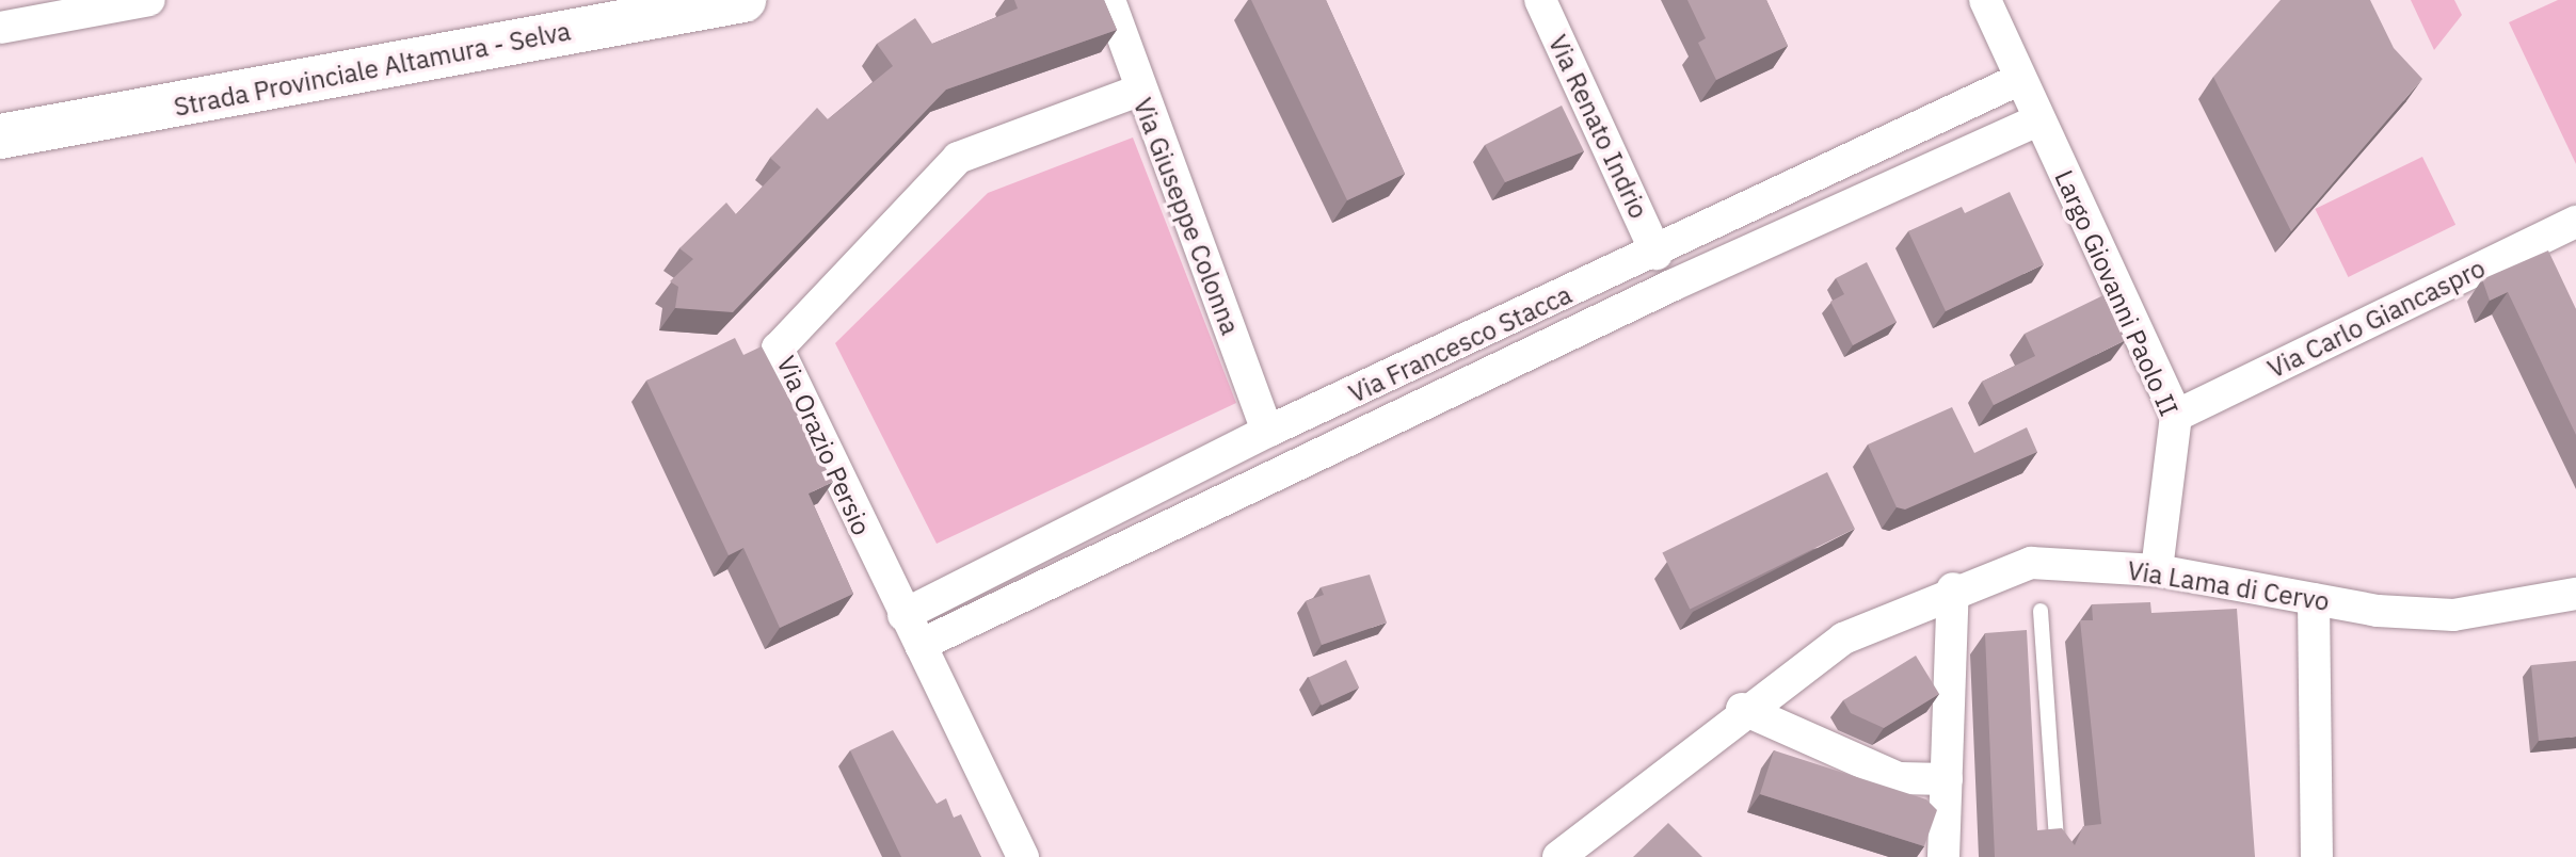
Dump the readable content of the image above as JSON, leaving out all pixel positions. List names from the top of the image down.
{
  "streets": {
    "street": [
      "Strada Provinciale Altamura - Selva",
      "Via Renato Indrio",
      "Via Giuseppe Colonna",
      "Largo Giovanni Paolo II",
      "Via Carlo Giancaspro",
      "Via Francesco Stacca",
      "Via Orazio Persio",
      "Via Lama di Cervo"
    ]
  },
  "crossings": [
    ["Via Renato Indrio", "Via Francesco Stacca"],
    ["Via Giuseppe Colonna", "Via Francesco Stacca"],
    ["Via Giuseppe Colonna", "Via Orazio Persio"],
    ["Largo Giovanni Paolo II", "Via Carlo Giancaspro"],
    ["Largo Giovanni Paolo II", "Via Francesco Stacca"],
    ["Largo Giovanni Paolo II", "Via Lama di Cervo"],
    ["Via Francesco Stacca", "Via Orazio Persio"]
  ]
}
